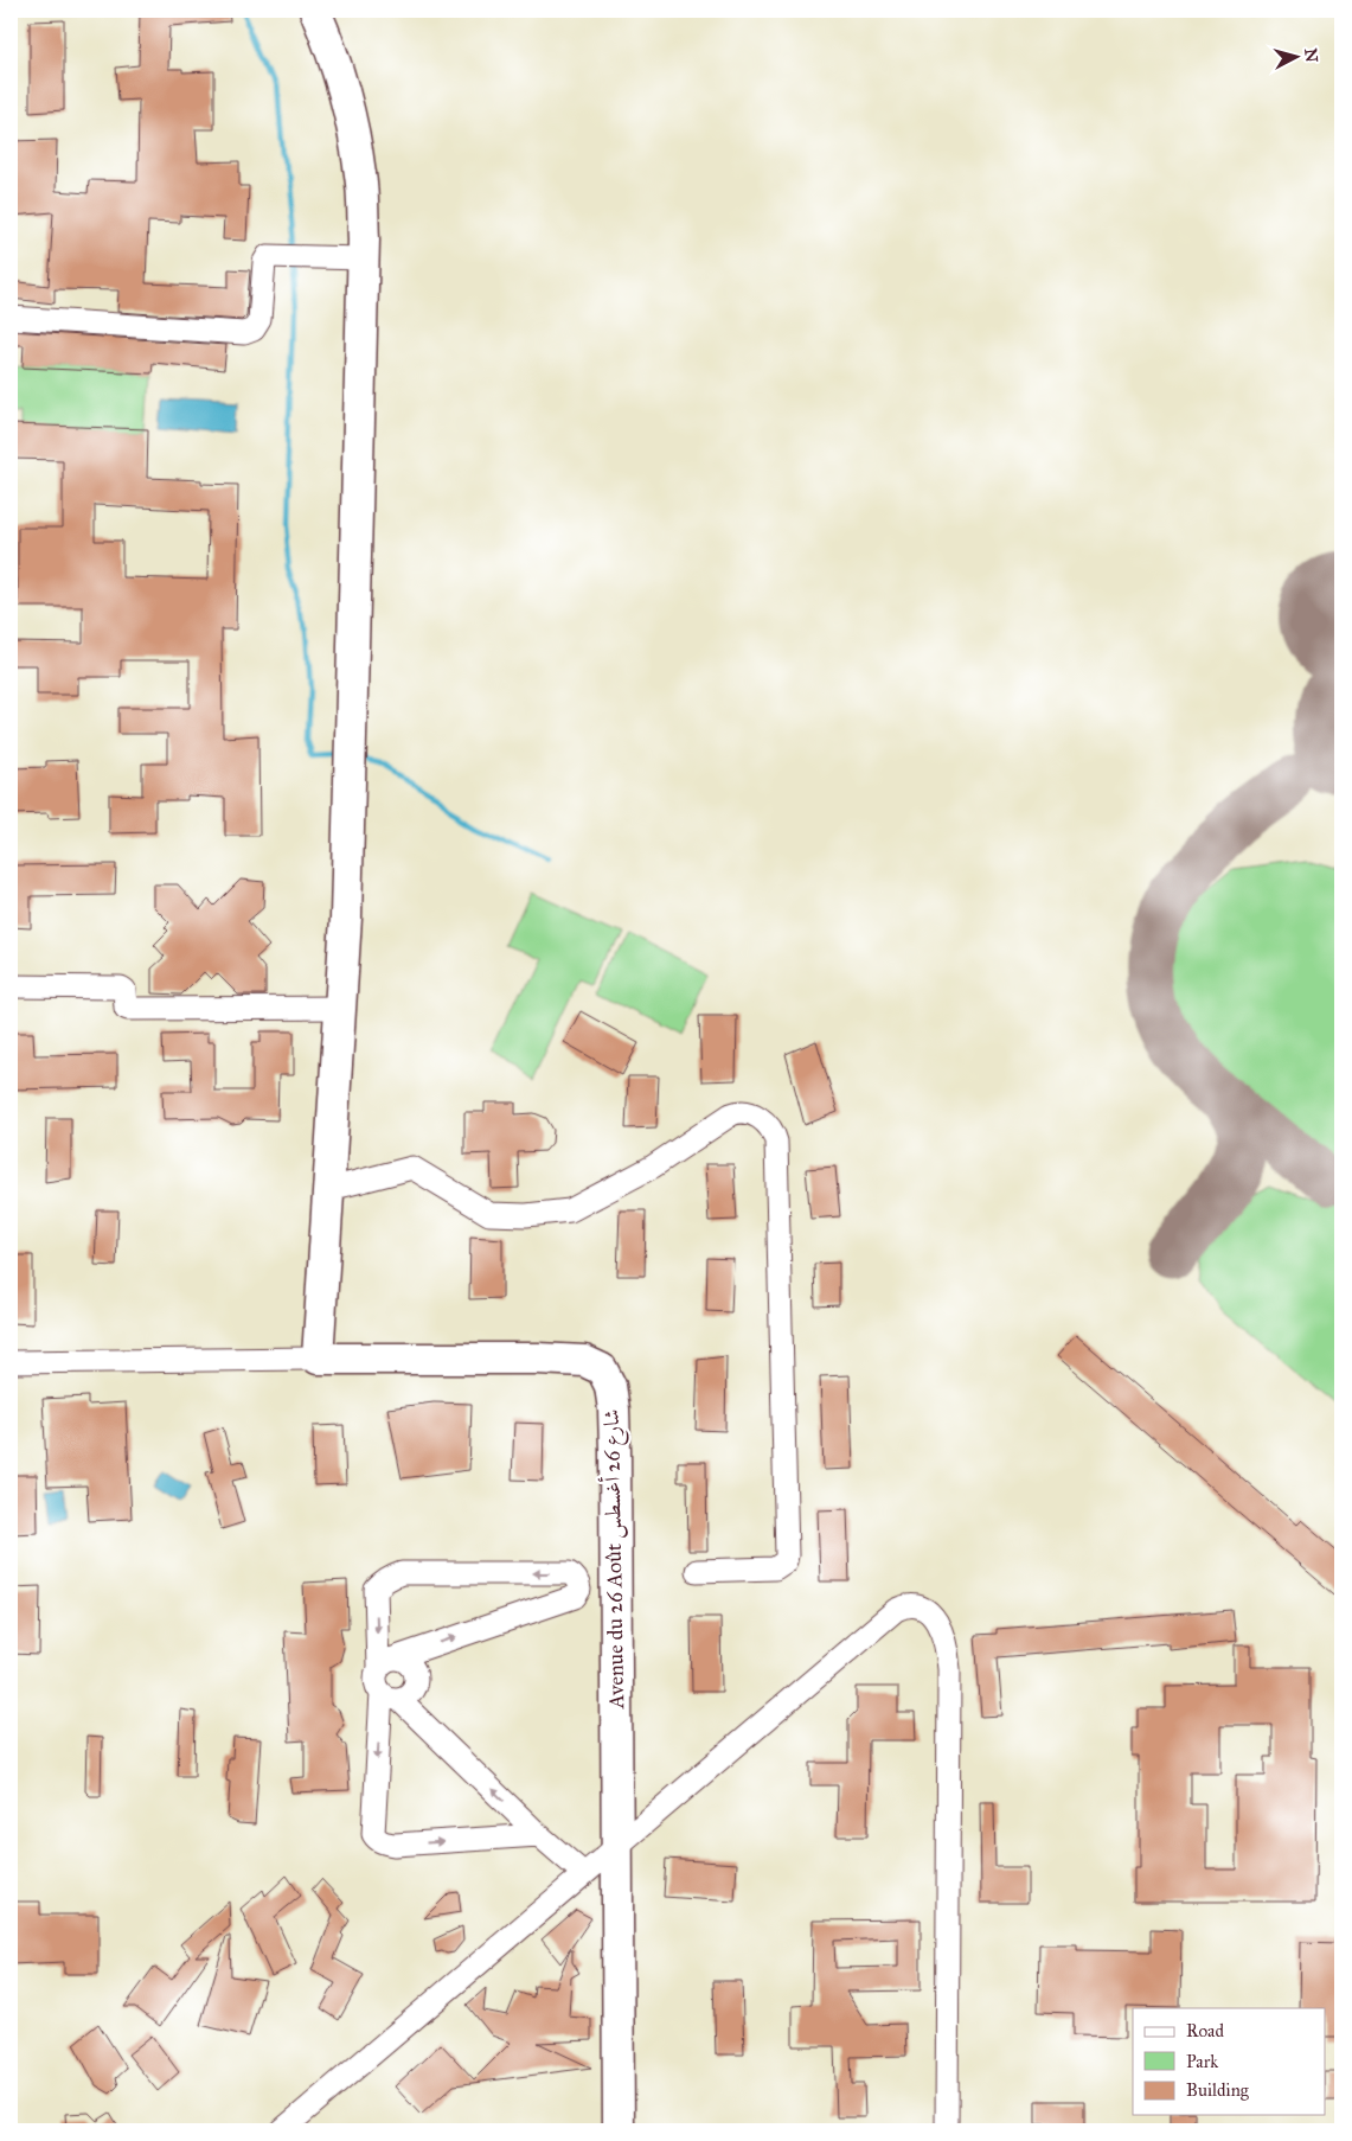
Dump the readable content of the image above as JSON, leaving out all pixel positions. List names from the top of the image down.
{
  "streets": {
    "street": ["Avenue du 26 Août شارع 26 أغسطس"]
  },
  "legend": ["Road", "Park", "Building"],
  "north": "right"
}
